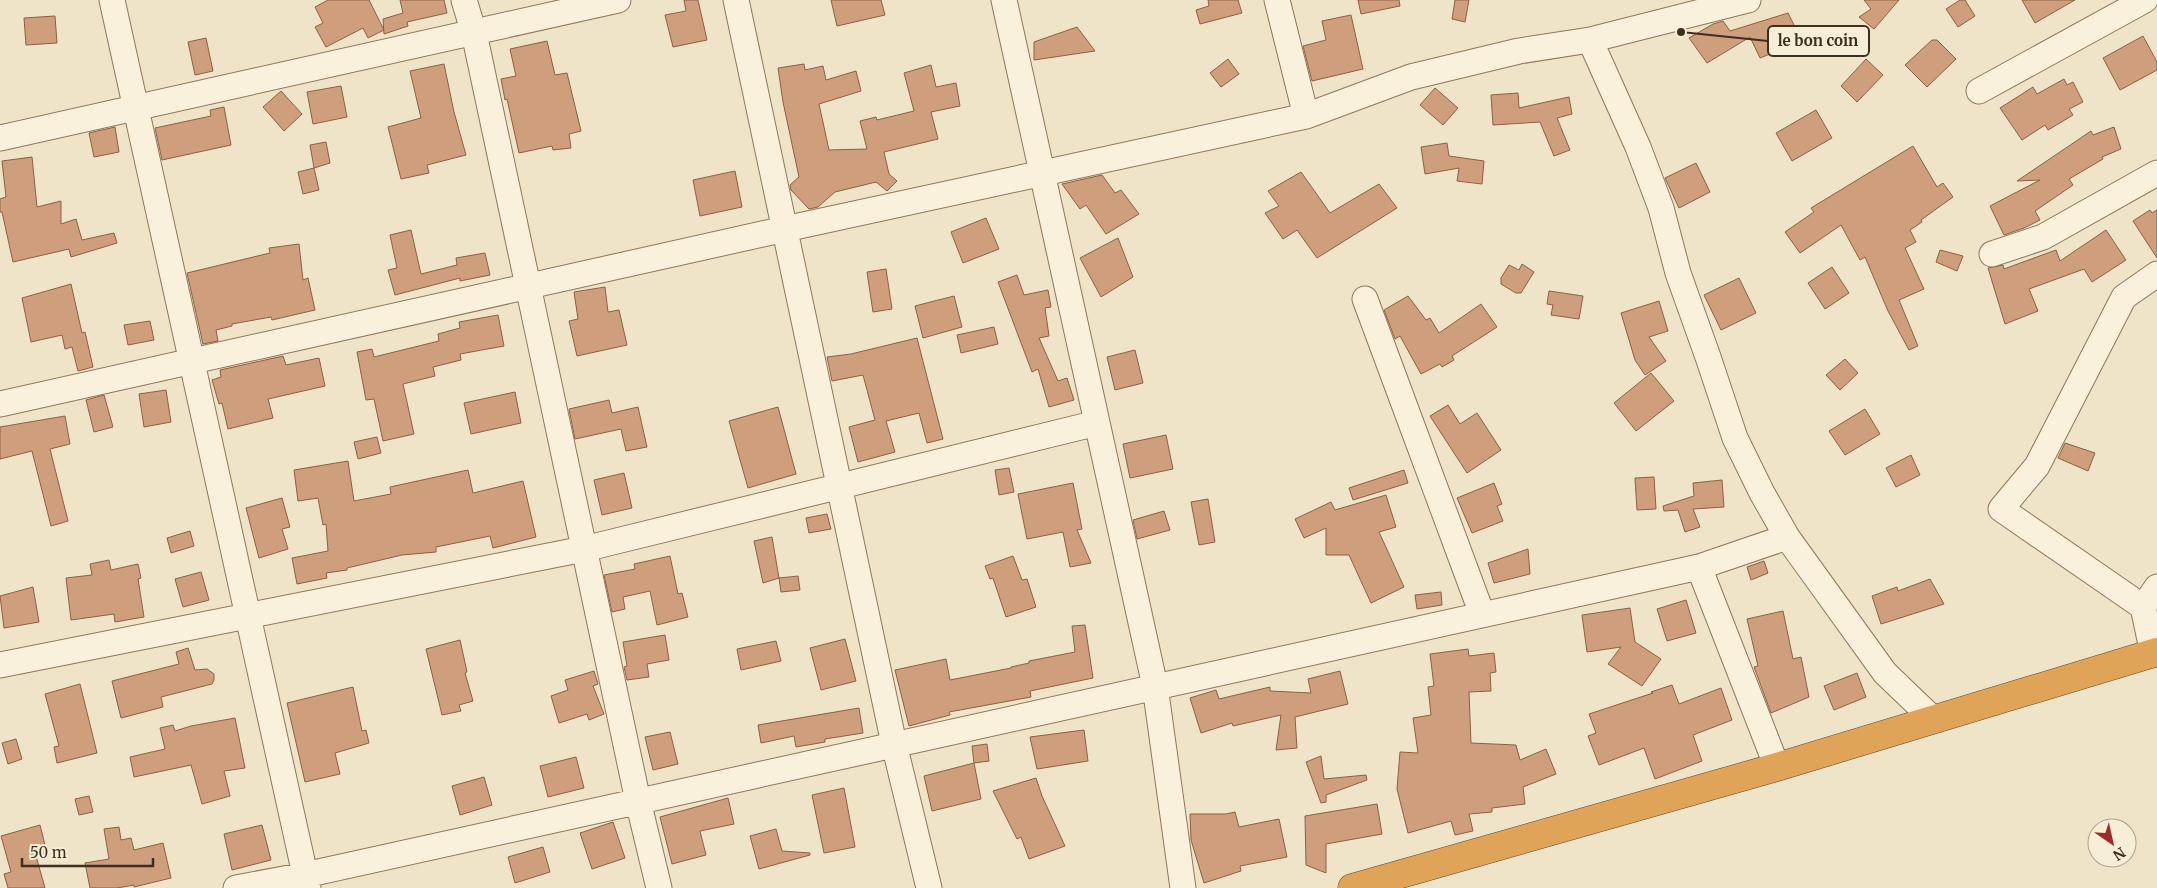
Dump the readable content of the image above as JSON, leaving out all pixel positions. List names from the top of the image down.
{
  "places": ["le bon coin"],
  "scale_bar": "50 m",
  "north": "bottom right"
}
